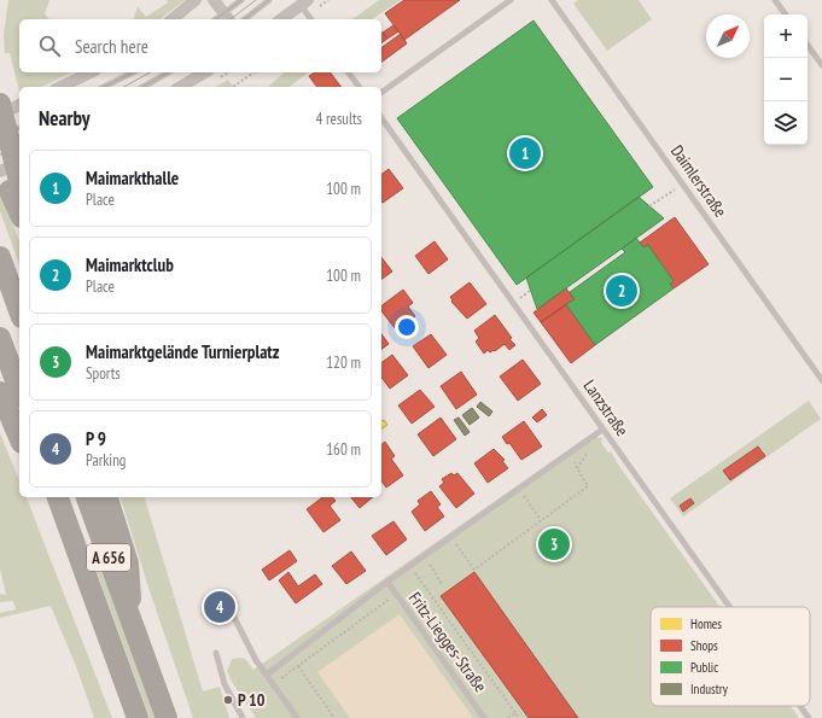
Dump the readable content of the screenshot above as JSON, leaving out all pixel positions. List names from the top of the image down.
{
  "streets": {
    "highway": ["A 656"],
    "lane": ["Daimlerstraße", "Lanzstraße", "Fritz-Liegges-Straße"]
  },
  "places": ["P 10"],
  "legend": [
    "Homes",
    "Shops",
    "Public",
    "Industry"
  ],
  "north": "top right",
  "page": {
    "map_buttons": ["+", "−"],
    "search": "Search here",
    "heading": ["Nearby", "4 results"],
    "pins": [
      "1",
      "2",
      "3",
      "4"
    ],
    "list": [
      {
        "mark": "1",
        "name": "Maimarkthalle",
        "note": "Place",
        "value": "100 m"
      },
      {
        "mark": "2",
        "name": "Maimarktclub",
        "note": "Place",
        "value": "100 m"
      },
      {
        "mark": "3",
        "name": "Maimarktgelände Turnierplatz",
        "note": "Sports",
        "value": "120 m"
      },
      {
        "mark": "4",
        "name": "P 9",
        "note": "Parking",
        "value": "160 m"
      }
    ]
  }
}
